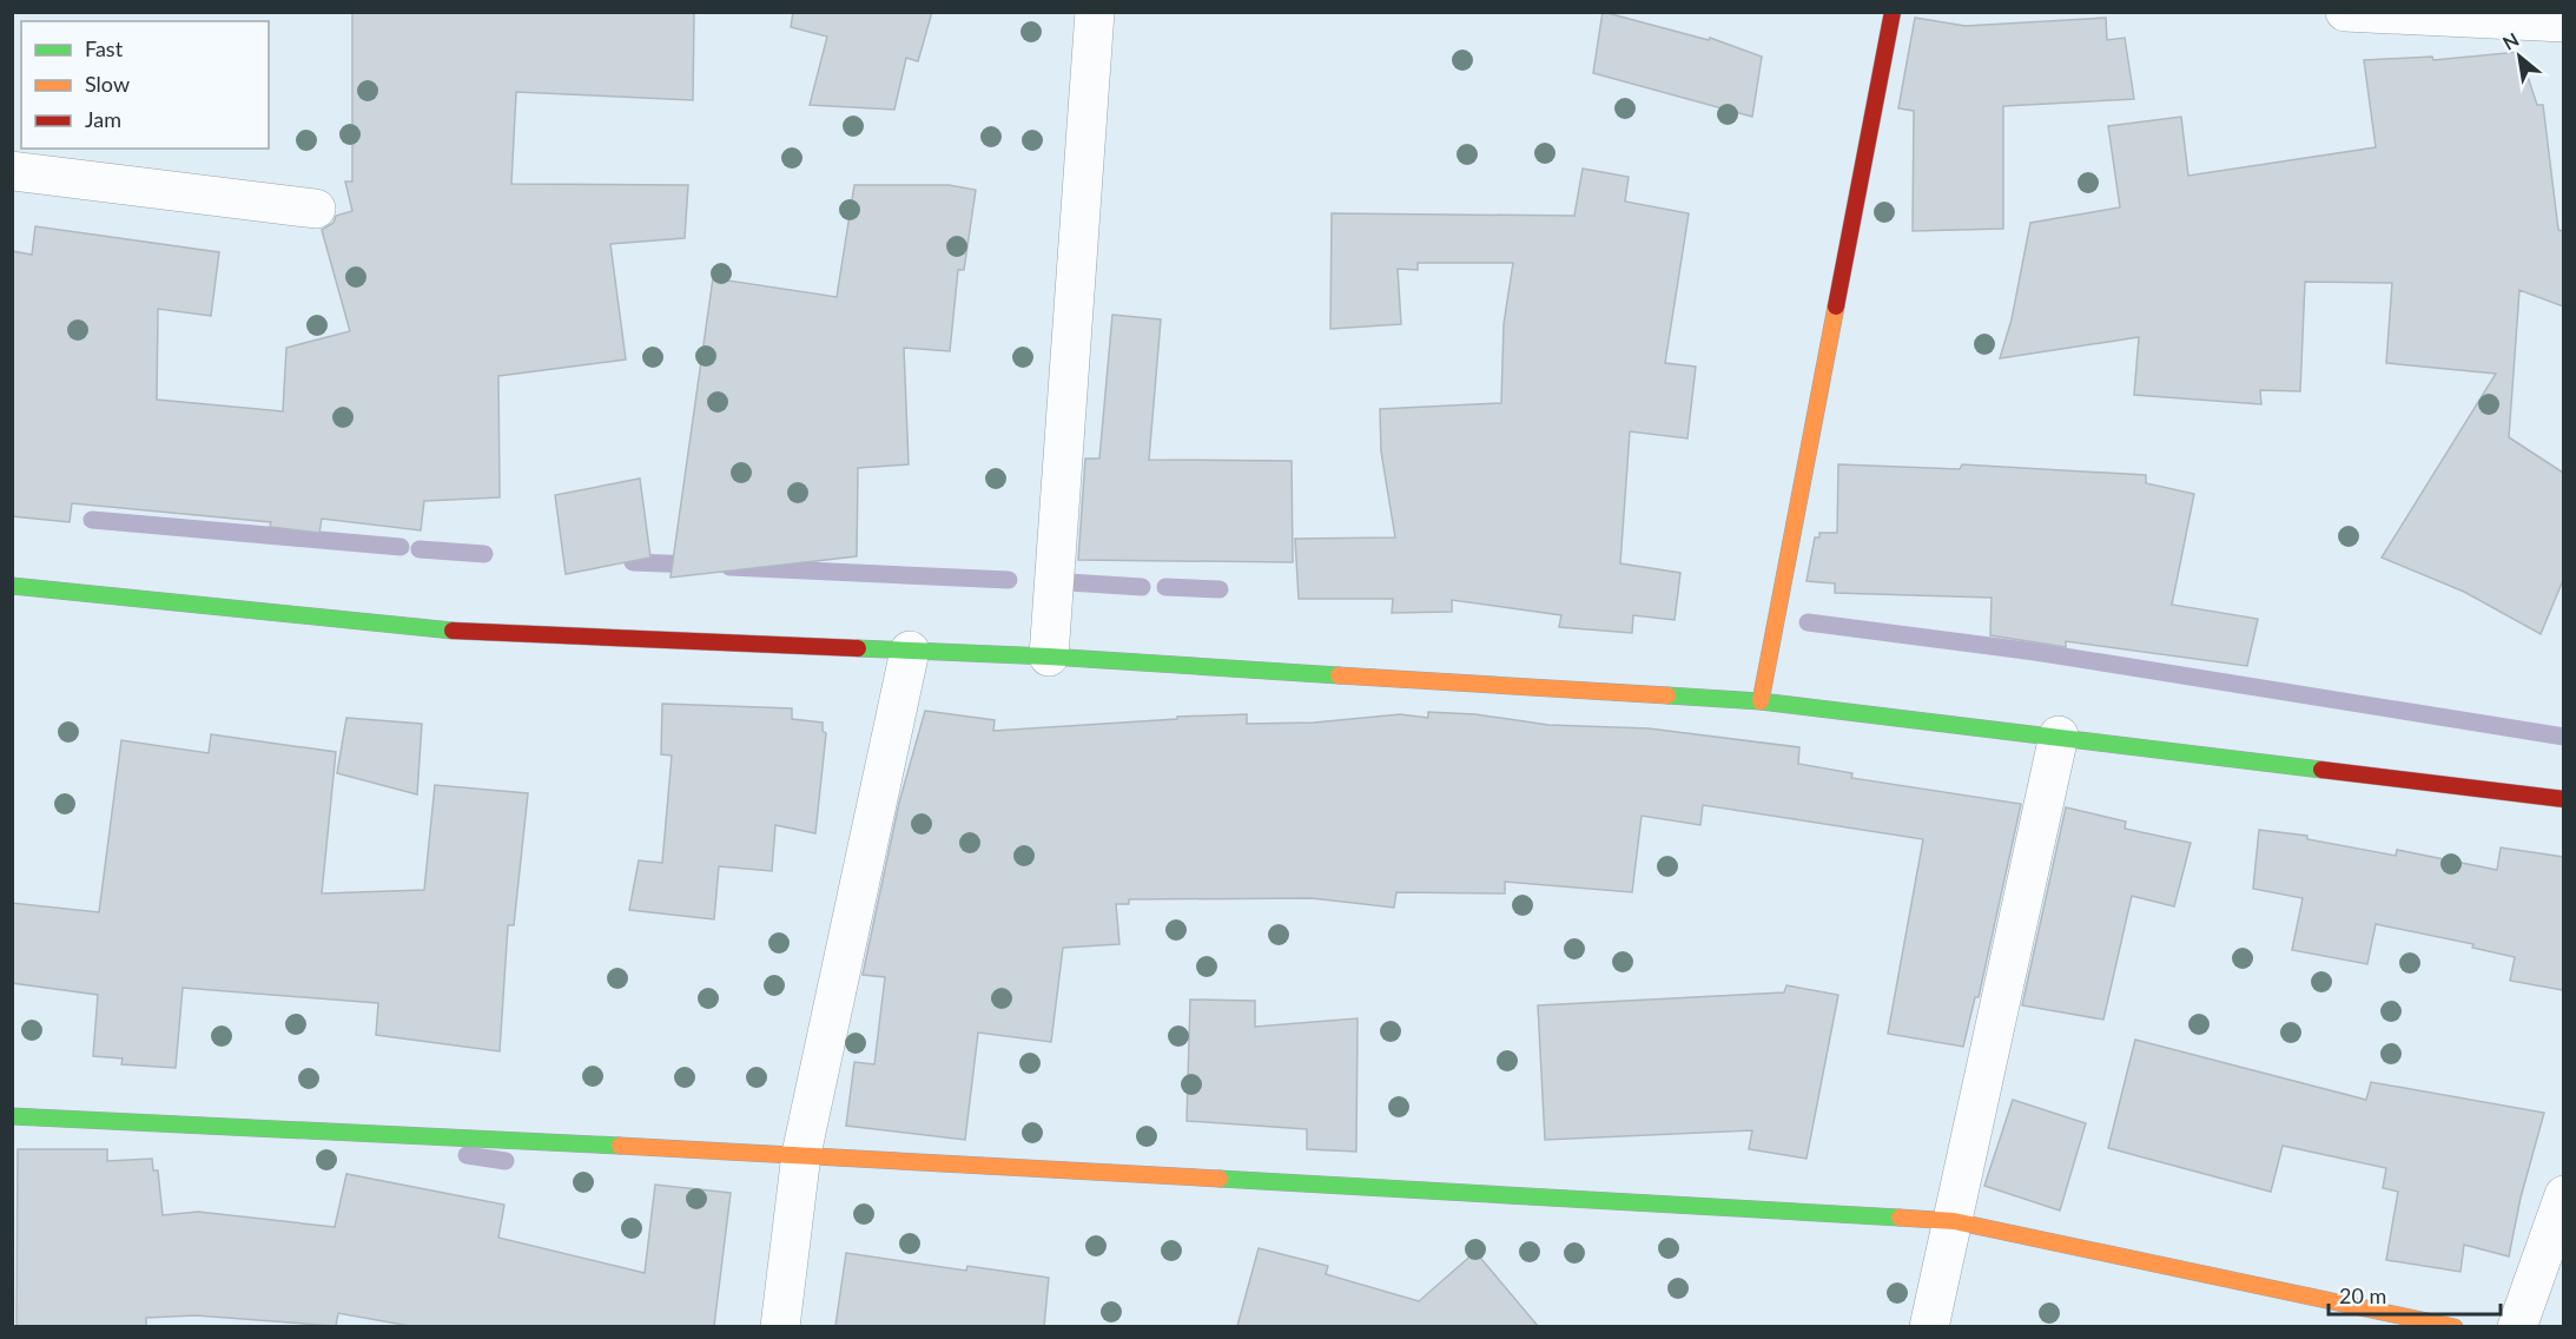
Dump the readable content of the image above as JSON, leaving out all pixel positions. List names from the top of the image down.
{
  "legend": ["Fast", "Slow", "Jam"],
  "scale_bar": "20 m",
  "north": "top left"
}
